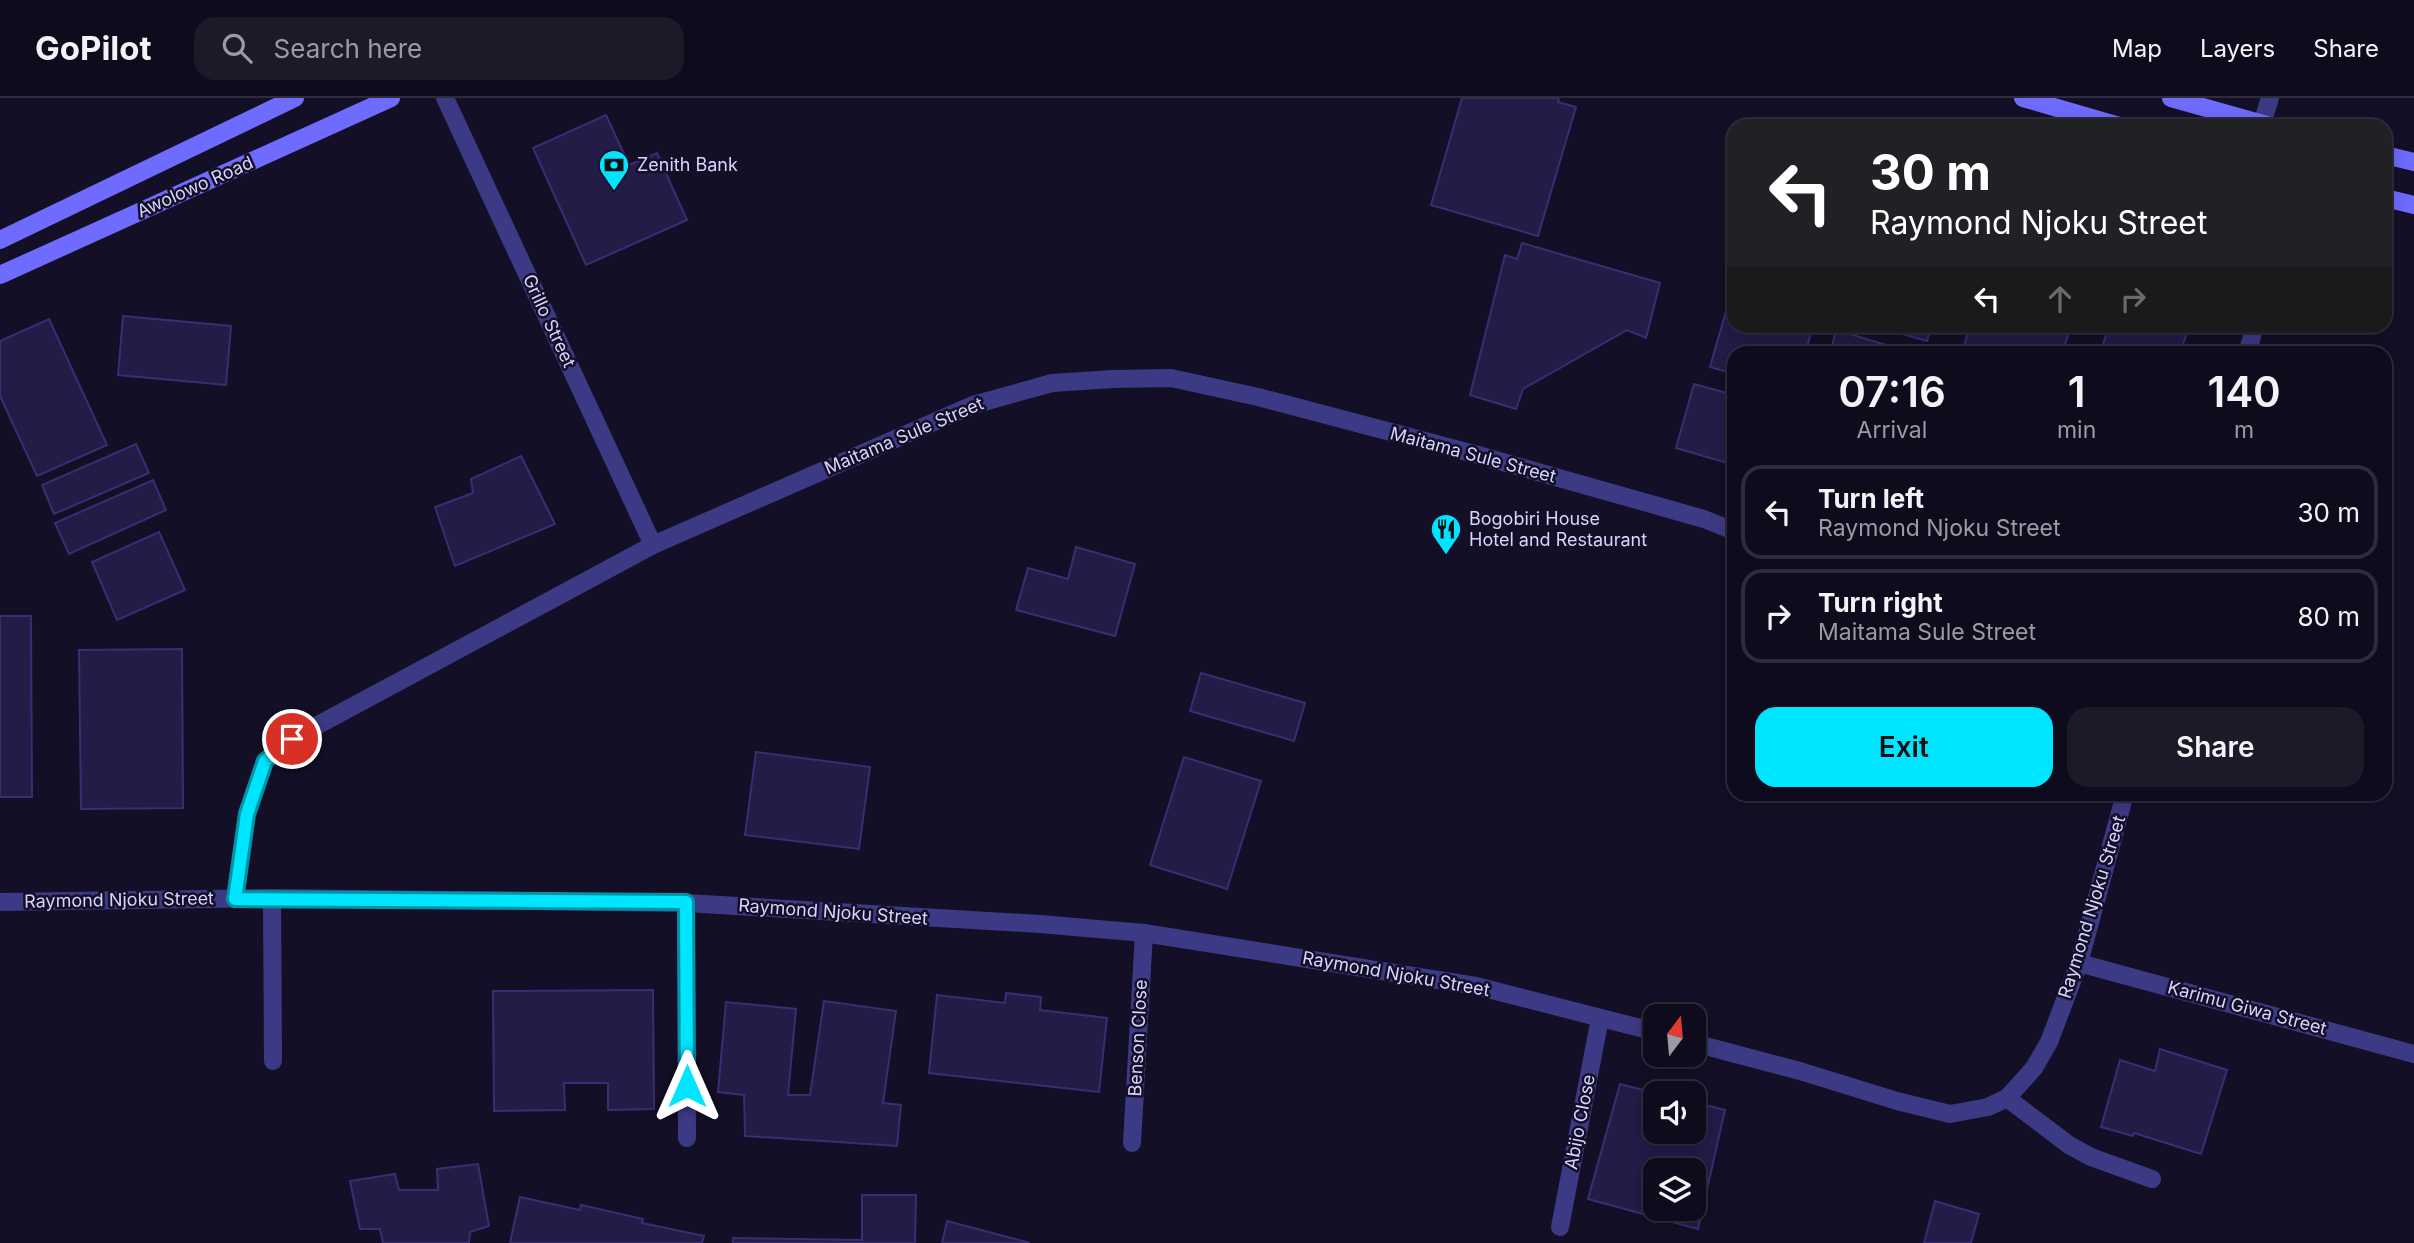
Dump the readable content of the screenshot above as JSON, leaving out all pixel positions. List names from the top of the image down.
{
  "streets": {
    "main road": ["Awolowo Road"],
    "street": [
      "Grillo Street",
      "Maitama Sule Street",
      "Raymond Njoku Street",
      "Karimu Giwa Street",
      "Benson Close",
      "Abijo Close"
    ]
  },
  "crossings": [
    ["Grillo Street", "Maitama Sule Street"],
    ["Maitama Sule Street", "Raymond Njoku Street"],
    ["Raymond Njoku Street", "Karimu Giwa Street"],
    ["Raymond Njoku Street", "Benson Close"],
    ["Raymond Njoku Street", "Abijo Close"]
  ],
  "places": {
    "bank": ["Zenith Bank"],
    "restaurant": ["Bogobiri House Hotel and Restaurant"]
  },
  "north": "top",
  "page": {
    "header": "GoPilot",
    "search": "Search here",
    "nav": ["Map", "Layers", "Share"],
    "turn": ["30 m", "Raymond Njoku Street"],
    "eta": [
      "07:16",
      "Arrival",
      "1",
      "min",
      "140",
      "m"
    ],
    "list": [
      {
        "name": "Turn left",
        "note": "Raymond Njoku Street",
        "value": "30 m"
      },
      {
        "name": "Turn right",
        "note": "Maitama Sule Street",
        "value": "80 m"
      }
    ],
    "buttons": ["Exit", "Share"]
  }
}
